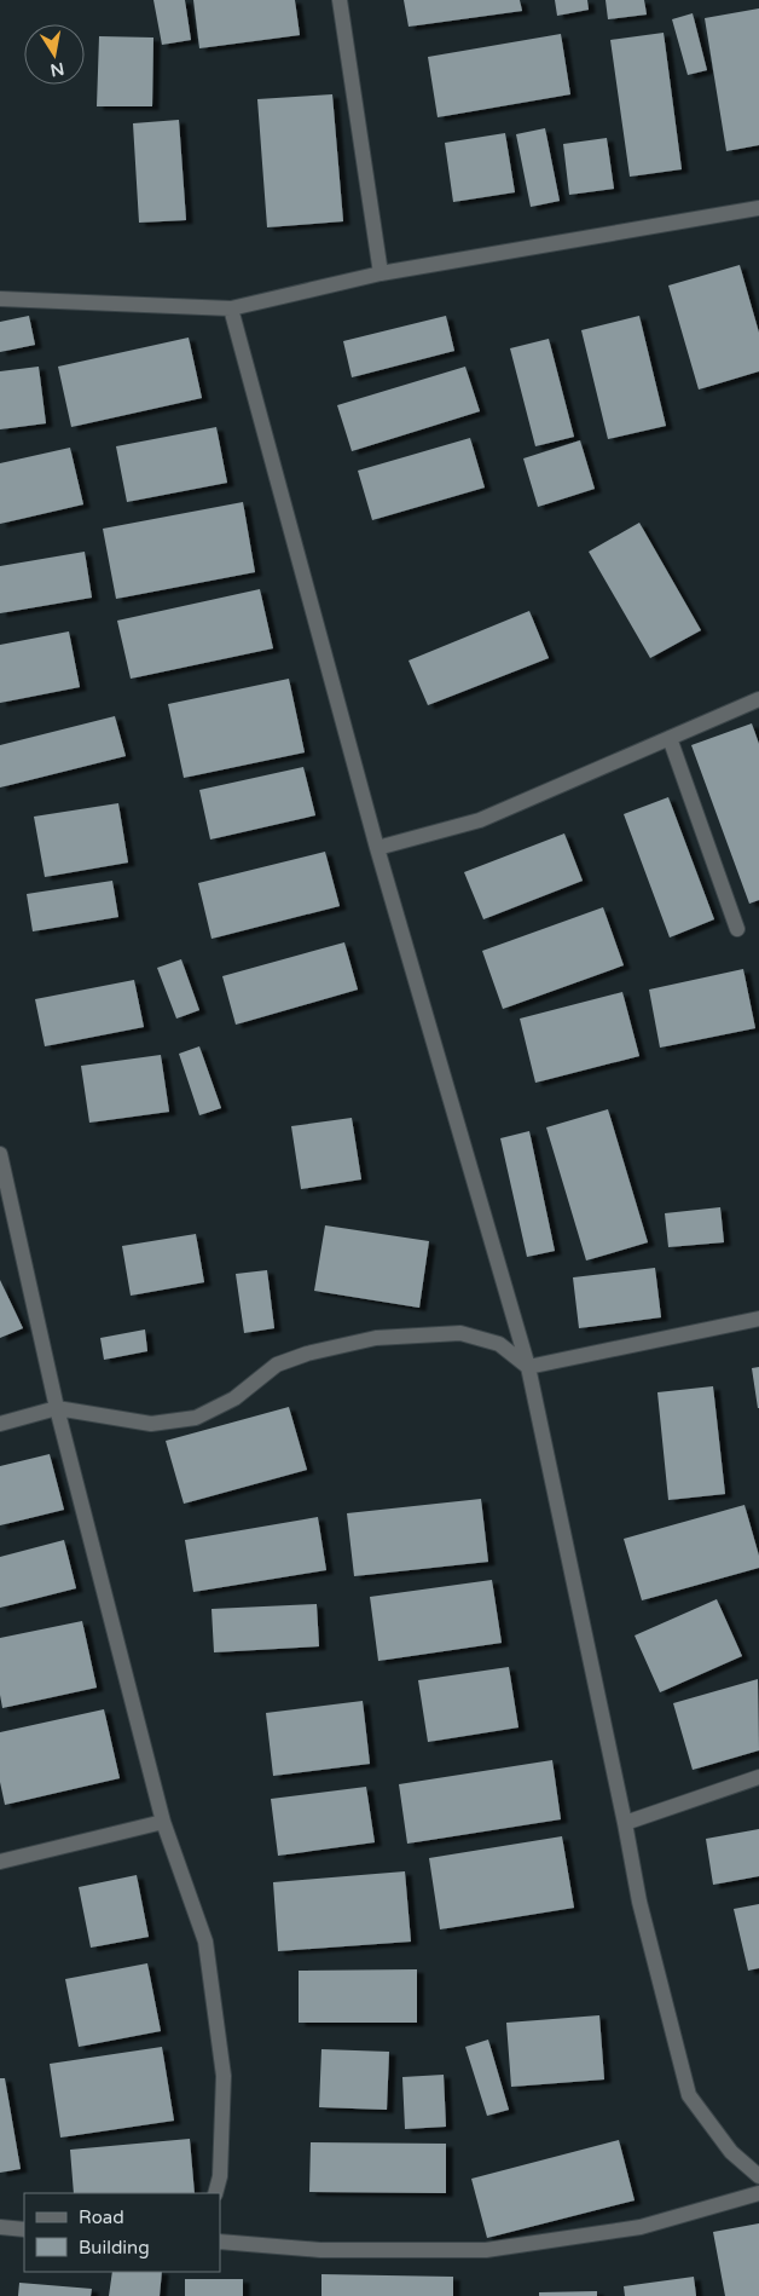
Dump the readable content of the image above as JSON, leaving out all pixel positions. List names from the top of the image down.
{
  "legend": ["Road", "Building"],
  "north": "bottom"
}
